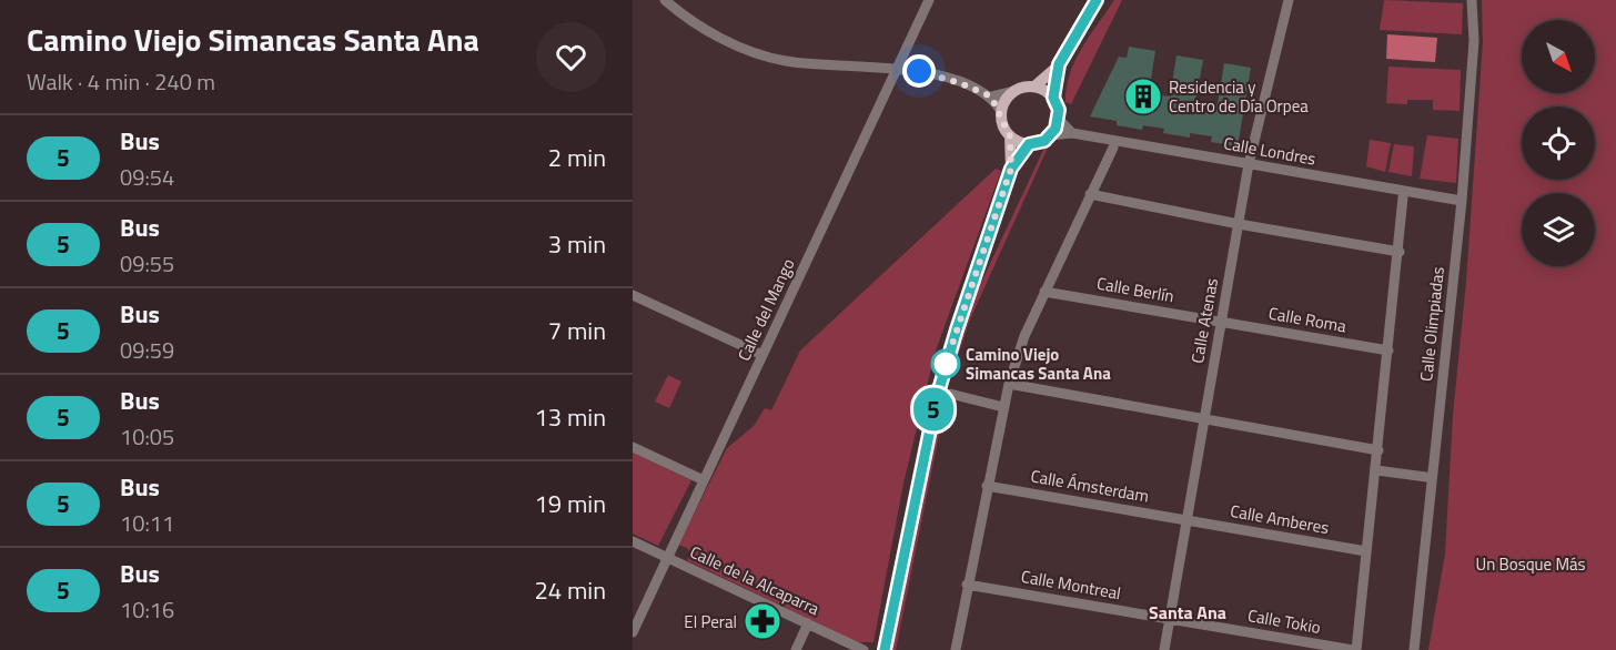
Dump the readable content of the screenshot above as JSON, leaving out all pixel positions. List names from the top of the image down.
{
  "streets": {
    "street": [
      "Calle Londres",
      "Calle Berlín",
      "Calle del Mango",
      "Calle Roma",
      "Calle Atenas",
      "Calle Olimpiadas",
      "Calle Ámsterdam",
      "Calle Amberes",
      "Calle de la Alcaparra",
      "Calle Montreal",
      "Calle Tokio"
    ]
  },
  "crossings": [
    ["Calle Londres", "Calle Atenas"],
    ["Calle Londres", "Calle Olimpiadas"],
    ["Calle Berlín", "Calle Roma"],
    ["Calle Berlín", "Calle Atenas"],
    ["Calle del Mango", "Calle de la Alcaparra"],
    ["Calle Roma", "Calle Atenas"],
    ["Calle Atenas", "Calle Ámsterdam"],
    ["Calle Atenas", "Calle Amberes"],
    ["Calle Atenas", "Calle Montreal"],
    ["Calle Atenas", "Calle Tokio"],
    ["Calle Ámsterdam", "Calle Amberes"],
    ["Calle Amberes", "Calle Tokio"],
    ["Calle Montreal", "Calle Tokio"]
  ],
  "districts": ["Santa Ana"],
  "parks": ["Un Bosque Más"],
  "places": {
    "building": ["Residencia y Centro de Día Orpea"],
    "other": ["Camino Viejo Simancas Santa Ana"],
    "pharmacy": ["El Peral"]
  },
  "lines": ["bus line 5"],
  "north": "bottom right",
  "page": {
    "heading": ["Camino Viejo Simancas Santa Ana", "Walk · 4 min · 240 m"],
    "on_map": "5",
    "list": [
      {
        "mark": "5",
        "name": "Bus",
        "note": "09:54",
        "value": "2 min"
      },
      {
        "mark": "5",
        "name": "Bus",
        "note": "09:55",
        "value": "3 min"
      },
      {
        "mark": "5",
        "name": "Bus",
        "note": "09:59",
        "value": "7 min"
      },
      {
        "mark": "5",
        "name": "Bus",
        "note": "10:05",
        "value": "13 min"
      },
      {
        "mark": "5",
        "name": "Bus",
        "note": "10:11",
        "value": "19 min"
      },
      {
        "mark": "5",
        "name": "Bus",
        "note": "10:16",
        "value": "24 min"
      }
    ]
  }
}
